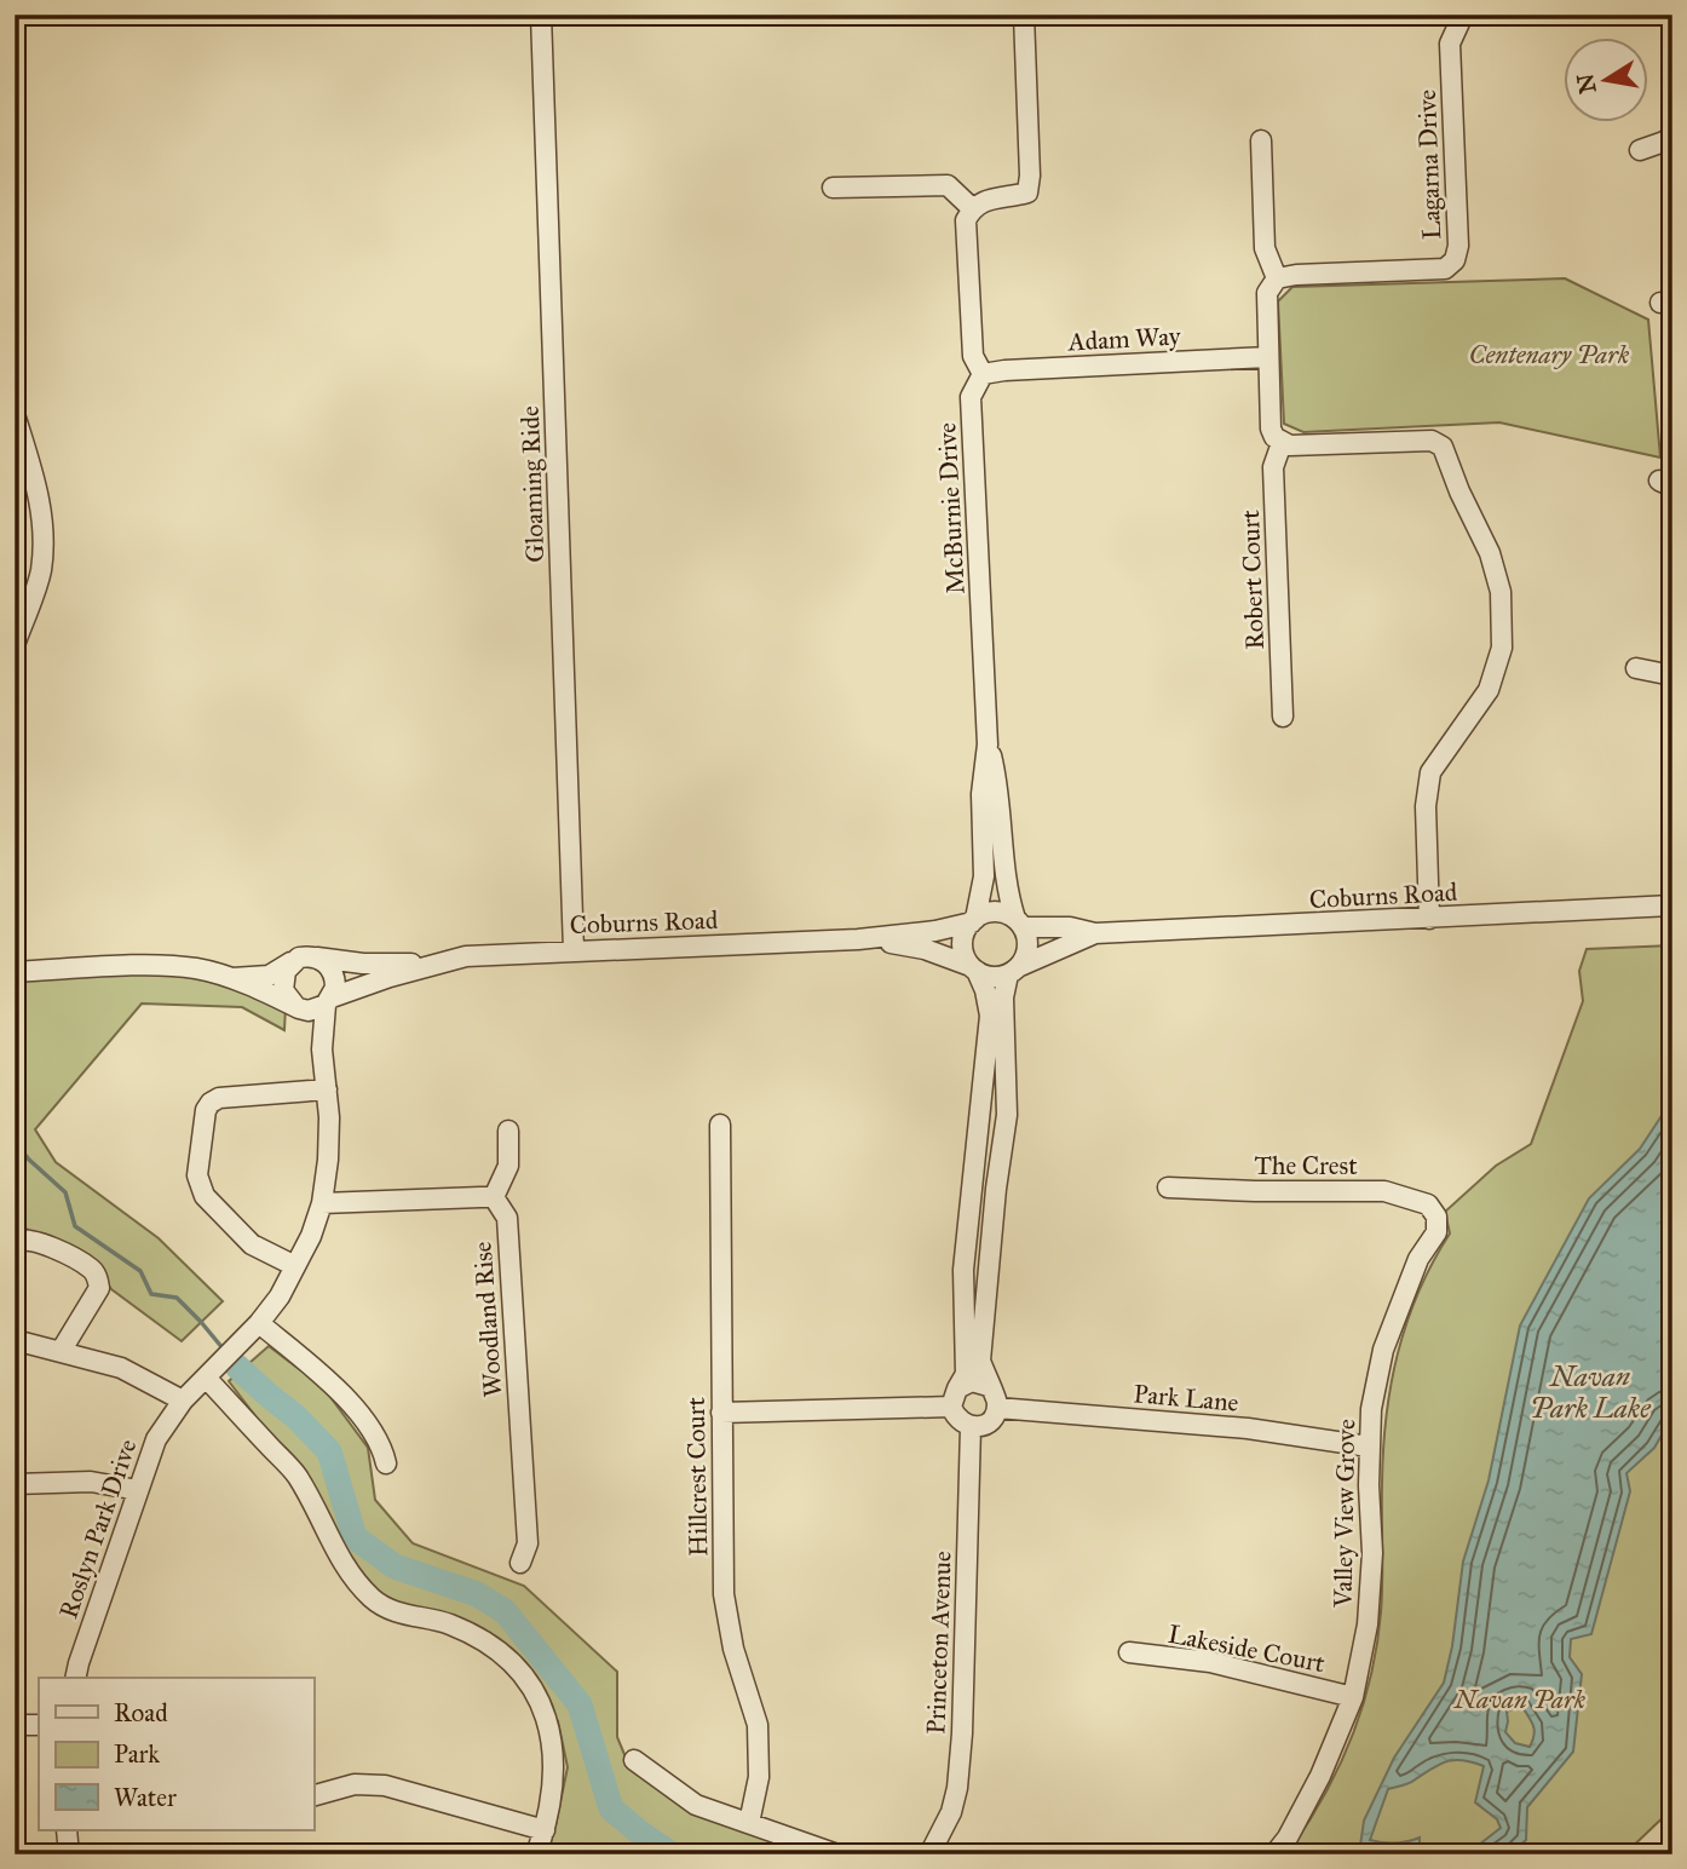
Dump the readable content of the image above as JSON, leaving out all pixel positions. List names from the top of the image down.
{
  "streets": {
    "street": [
      "Lagarna Drive",
      "Adam Way",
      "Gloaming Ride",
      "McBurnie Drive",
      "Robert Court",
      "Coburns Road",
      "The Crest",
      "Woodland Rise",
      "Park Lane",
      "Hillcrest Court",
      "Valley View Grove",
      "Roslyn Park Drive",
      "Princeton Avenue",
      "Lakeside Court"
    ]
  },
  "crossings": [
    ["Adam Way", "McBurnie Drive"],
    ["Gloaming Ride", "Coburns Road"],
    ["McBurnie Drive", "Coburns Road"],
    ["Coburns Road", "Roslyn Park Drive"],
    ["The Crest", "Valley View Grove"],
    ["Park Lane", "Valley View Grove"],
    ["Park Lane", "Princeton Avenue"],
    ["Valley View Grove", "Lakeside Court"]
  ],
  "water": ["Navan Park Lake"],
  "parks": ["Centenary Park", "Navan Park"],
  "legend": ["Road", "Park", "Water"],
  "north": "left"
}
